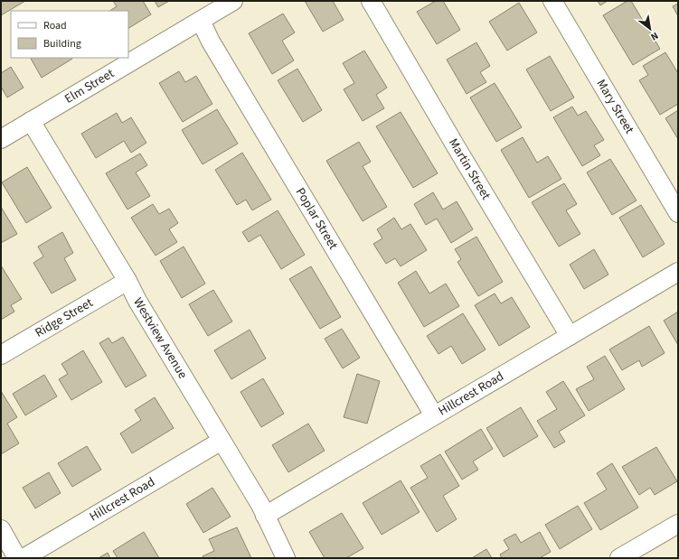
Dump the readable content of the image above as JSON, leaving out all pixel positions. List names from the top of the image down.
{
  "streets": {
    "street": [
      "Elm Street",
      "Mary Street",
      "Martin Street",
      "Poplar Street",
      "Ridge Street",
      "Westview Avenue",
      "Hillcrest Road"
    ]
  },
  "crossings": [
    ["Elm Street", "Poplar Street"],
    ["Elm Street", "Westview Avenue"],
    ["Martin Street", "Hillcrest Road"],
    ["Poplar Street", "Hillcrest Road"],
    ["Ridge Street", "Westview Avenue"],
    ["Westview Avenue", "Hillcrest Road"]
  ],
  "legend": ["Road", "Building"],
  "north": "bottom right"
}
